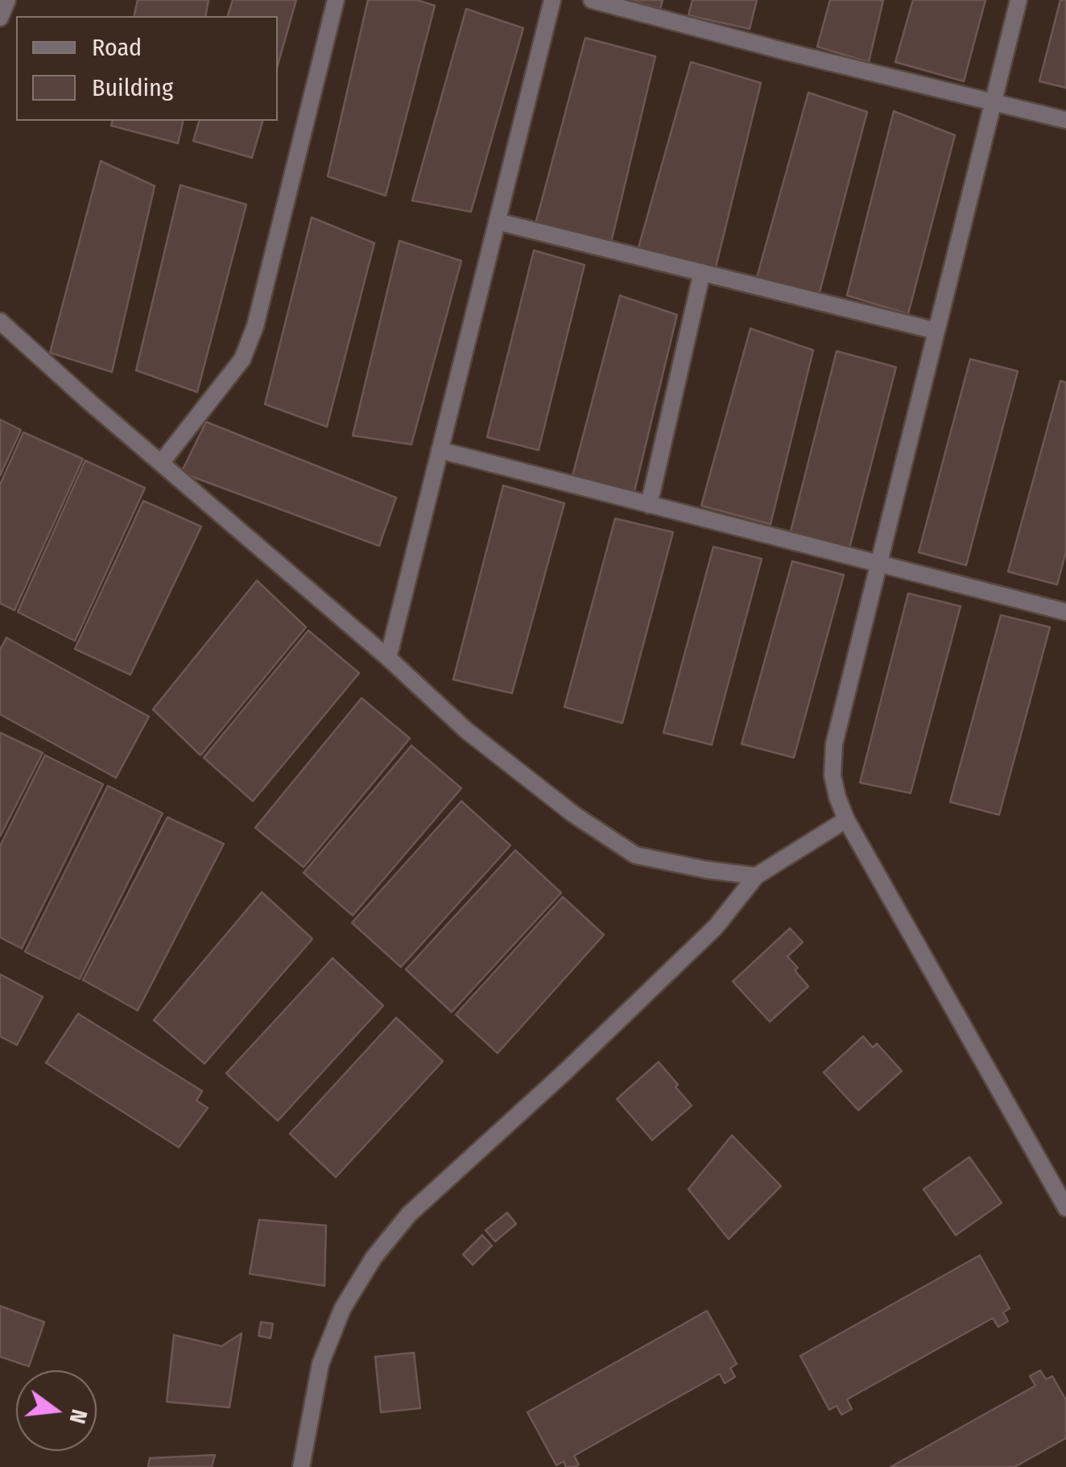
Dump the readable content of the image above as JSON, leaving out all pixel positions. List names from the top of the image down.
{
  "legend": ["Road", "Building"],
  "north": "right"
}
